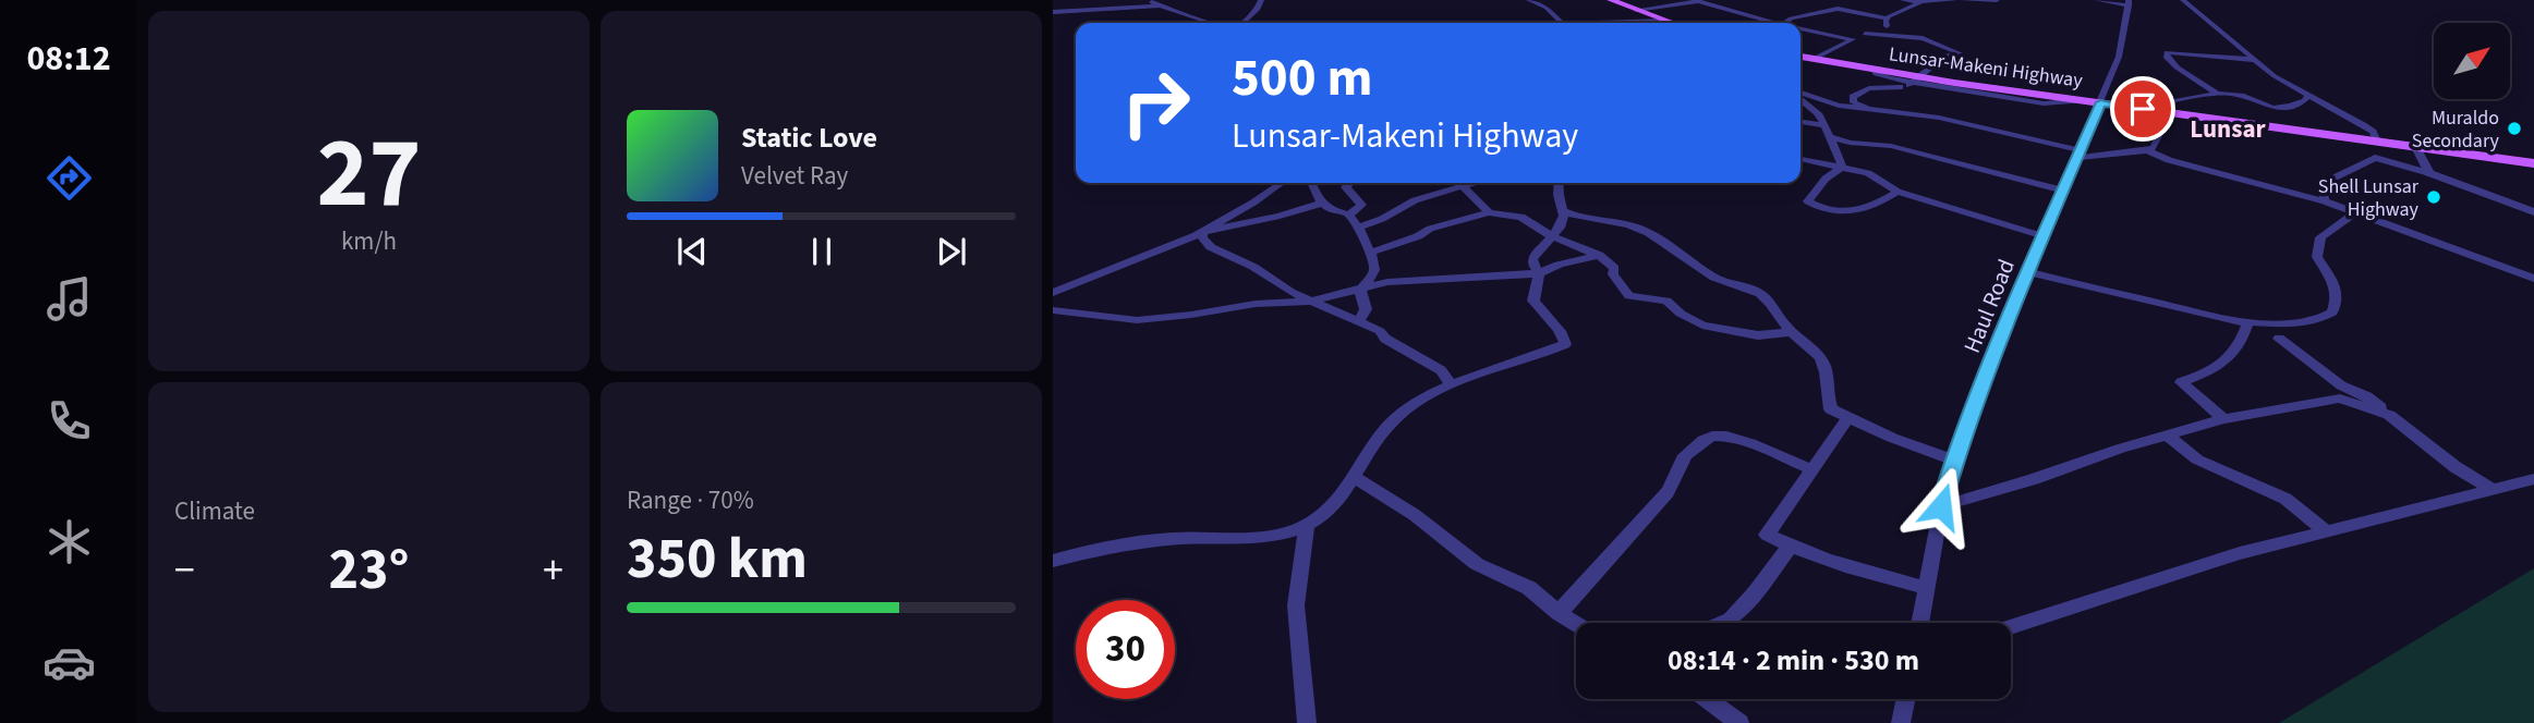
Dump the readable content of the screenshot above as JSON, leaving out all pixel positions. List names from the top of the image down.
{
  "streets": {
    "main road": ["Lunsar-Makeni Highway"],
    "street": ["Haul Road"]
  },
  "crossings": [
    ["Lunsar-Makeni Highway", "Haul Road"]
  ],
  "districts": ["Lunsar"],
  "places": ["Muraldo Secondary", "Shell Lunsar Highway"],
  "north": "top right",
  "page": {
    "tabs": "08:12",
    "tile": [
      ["27", "km/h"],
      "Climate",
      ["Range · 70%", "350 km"]
    ],
    "turn": ["500 m", "Lunsar-Makeni Highway"],
    "song": ["Static Love", "Velvet Ray"],
    "heat": ["−", "23°", "+"],
    "limit": "30",
    "trip": "08:14 · 2 min · 530 m"
  }
}
